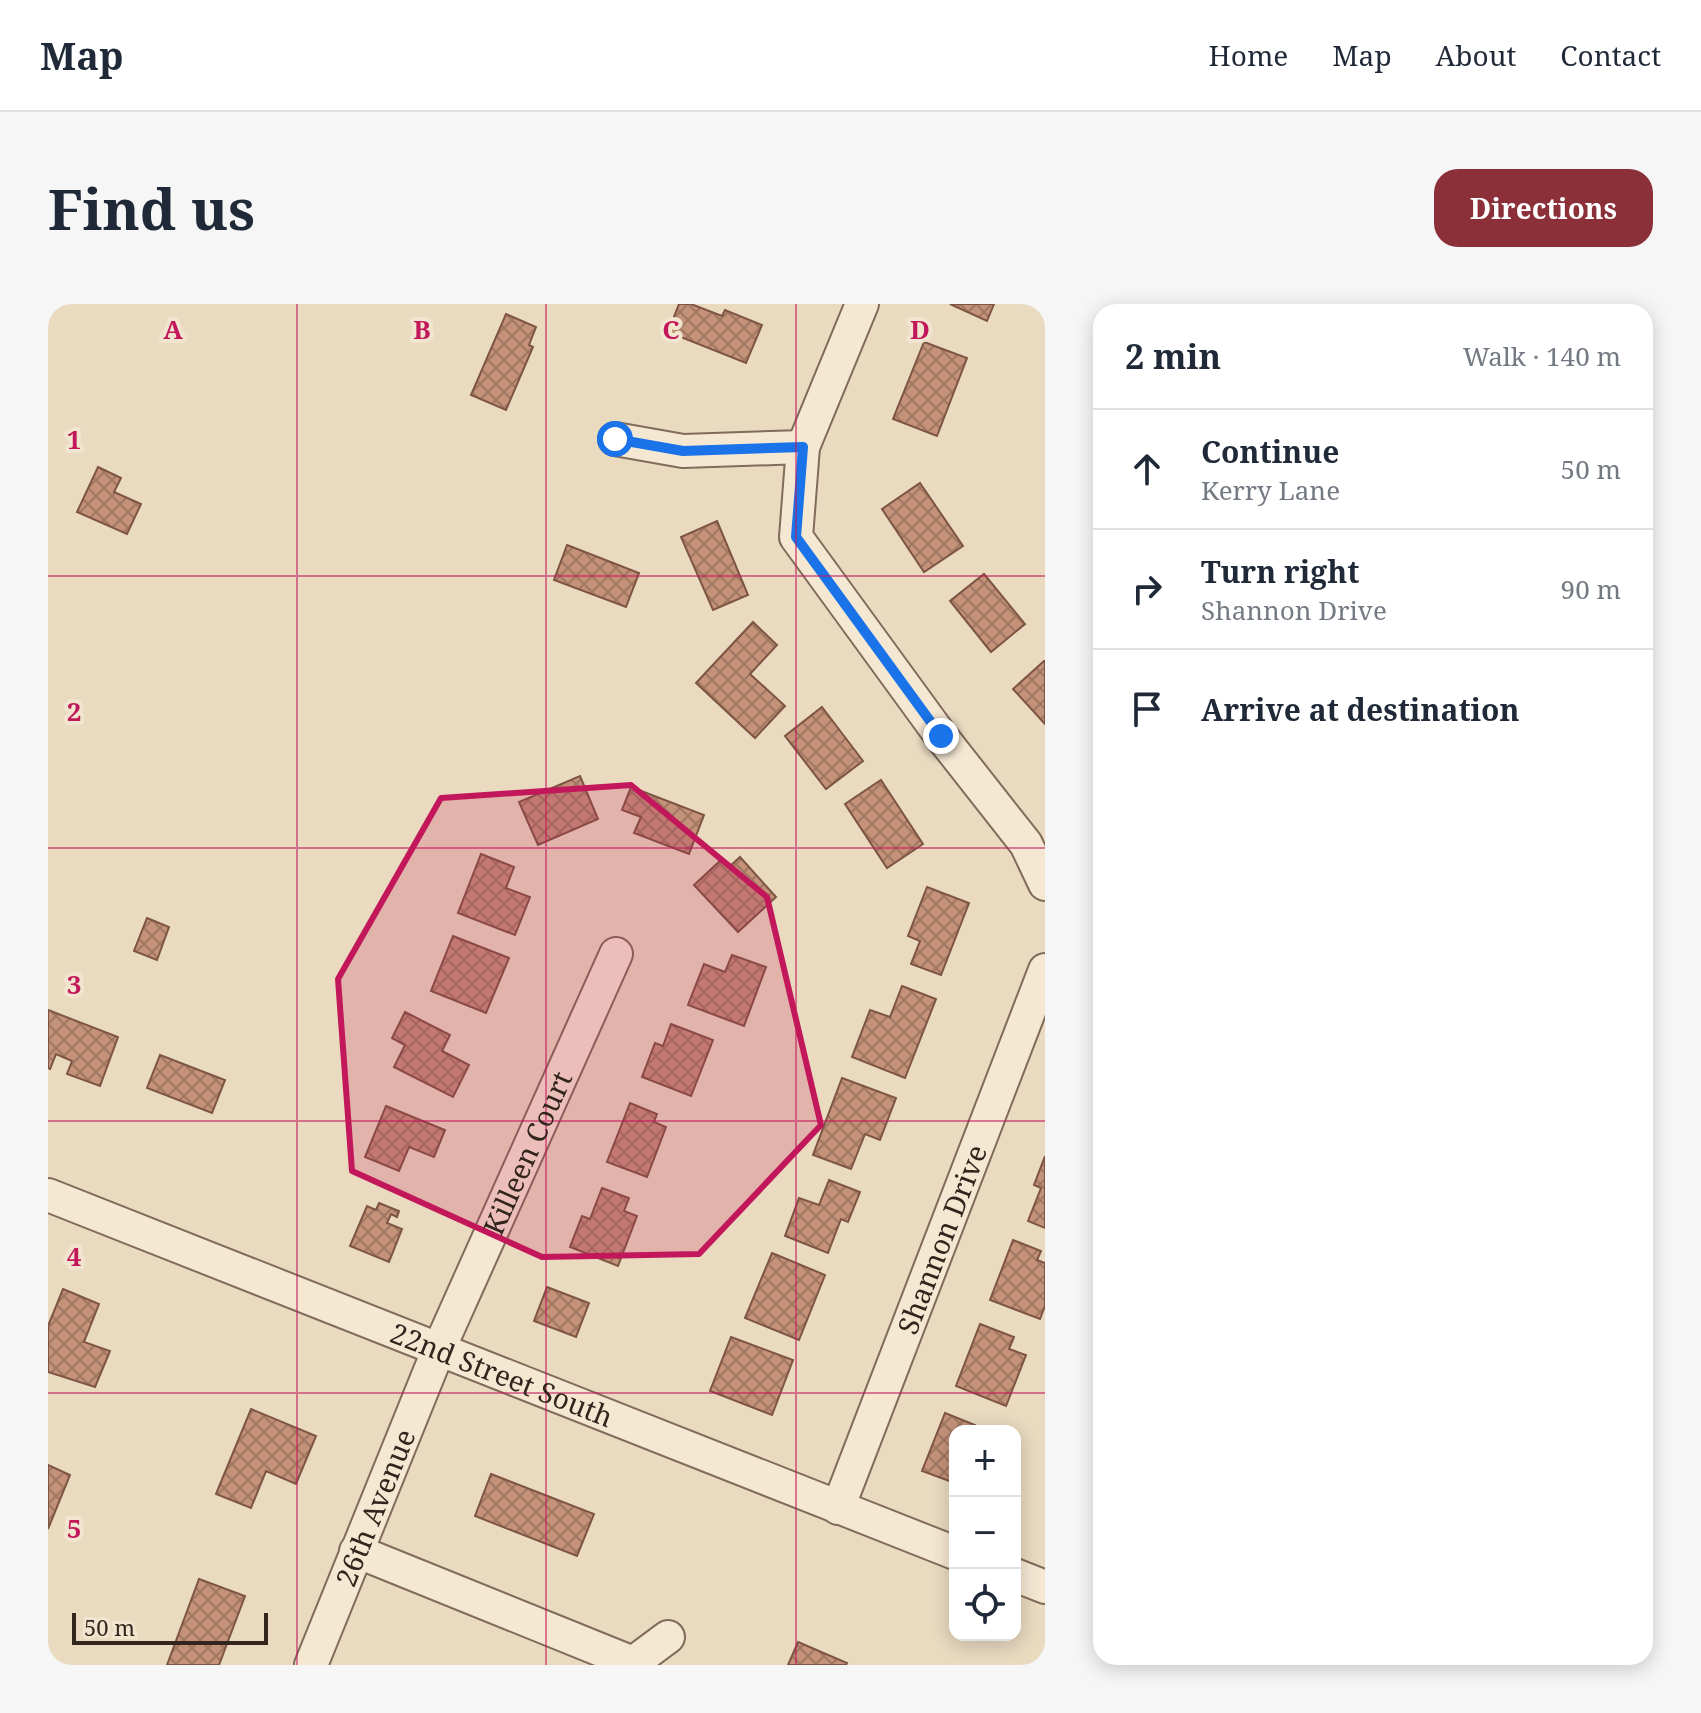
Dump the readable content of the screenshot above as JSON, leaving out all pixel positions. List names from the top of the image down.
{
  "streets": {
    "street": [
      "Killeen Court",
      "Shannon Drive",
      "22nd Street South",
      "26th Avenue"
    ]
  },
  "crossings": [
    ["Killeen Court", "22nd Street South"],
    ["Killeen Court", "26th Avenue"],
    ["Shannon Drive", "22nd Street South"],
    ["22nd Street South", "26th Avenue"]
  ],
  "scale_bar": "50 m",
  "page": {
    "header": "Map",
    "nav": [
      "Home",
      "Map",
      "About",
      "Contact"
    ],
    "buttons": "Directions",
    "title": "Find us",
    "heading": ["2 min", "Walk · 140 m"],
    "list": [
      ["Continue", "Kerry Lane", "50 m"],
      ["Turn right", "Shannon Drive", "90 m"],
      "Arrive at destination"
    ],
    "map_buttons": ["+", "−"],
    "scale": "50 m"
  },
  "grid": {
    "columns": [
      "A",
      "B",
      "C",
      "D"
    ],
    "rows": [
      "1",
      "2",
      "3",
      "4",
      "5"
    ]
  }
}
